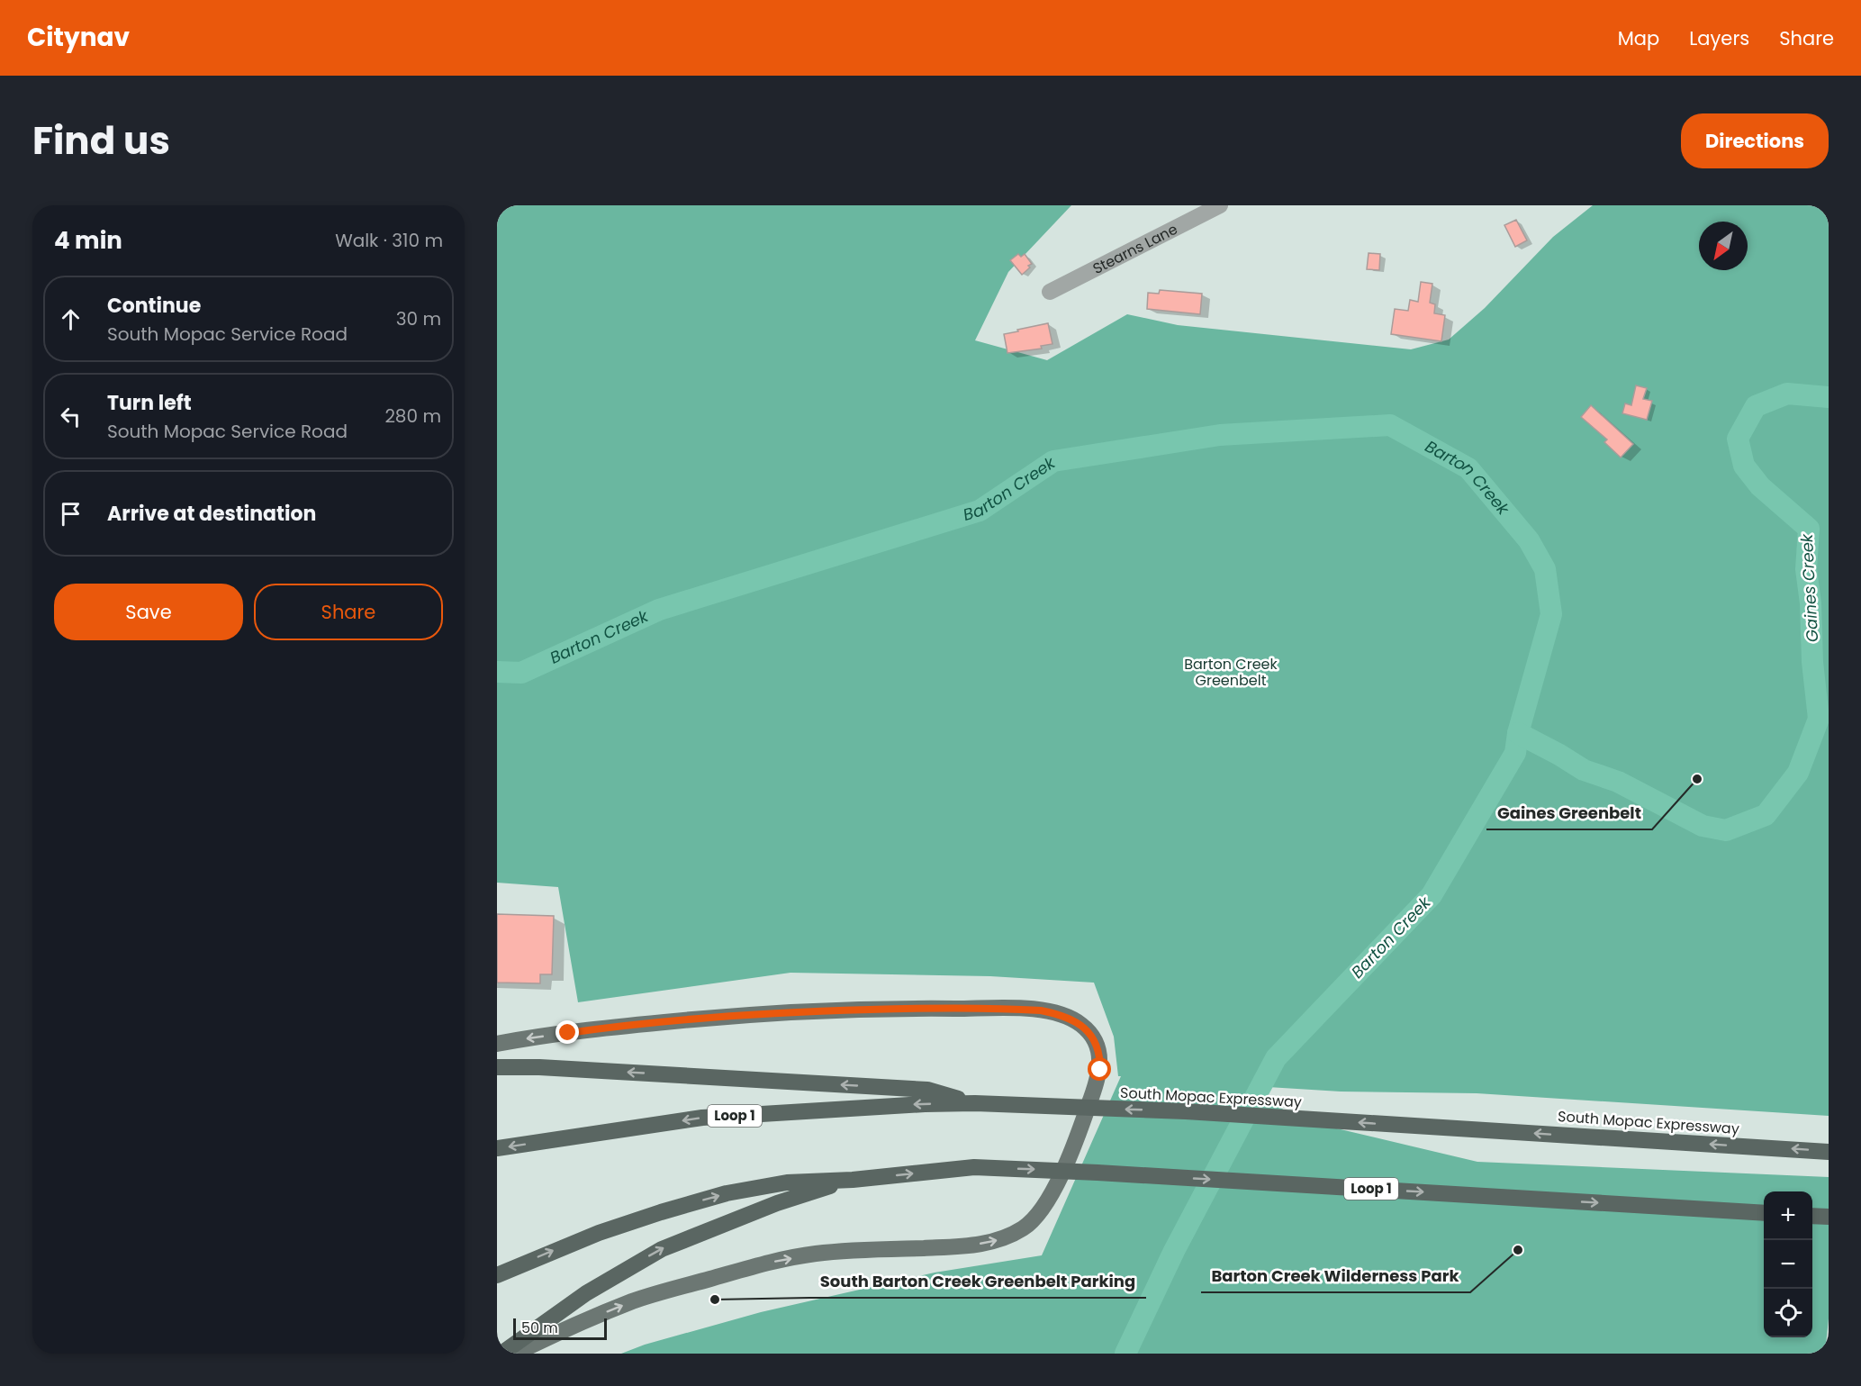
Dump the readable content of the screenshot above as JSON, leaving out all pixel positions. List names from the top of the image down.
{
  "streets": {
    "highway": ["South Mopac Expressway", "Loop 1"],
    "street": ["Stearns Lane"]
  },
  "water": ["Barton Creek", "Gaines Creek"],
  "parks": ["Barton Creek Greenbelt"],
  "places": ["Gaines Greenbelt", "Barton Creek Wilderness Park", "South Barton Creek Greenbelt Parking"],
  "scale_bar": "50 m",
  "north": "bottom left",
  "page": {
    "header": "Citynav",
    "nav": ["Map", "Layers", "Share"],
    "title": "Find us",
    "buttons": [
      "Directions",
      ["Save", "Share"]
    ],
    "heading": ["4 min", "Walk · 310 m"],
    "list": [
      ["Continue", "South Mopac Service Road", "30 m"],
      ["Turn left", "South Mopac Service Road", "280 m"],
      "Arrive at destination"
    ],
    "map_buttons": ["+", "−"],
    "scale": "50 m"
  }
}
